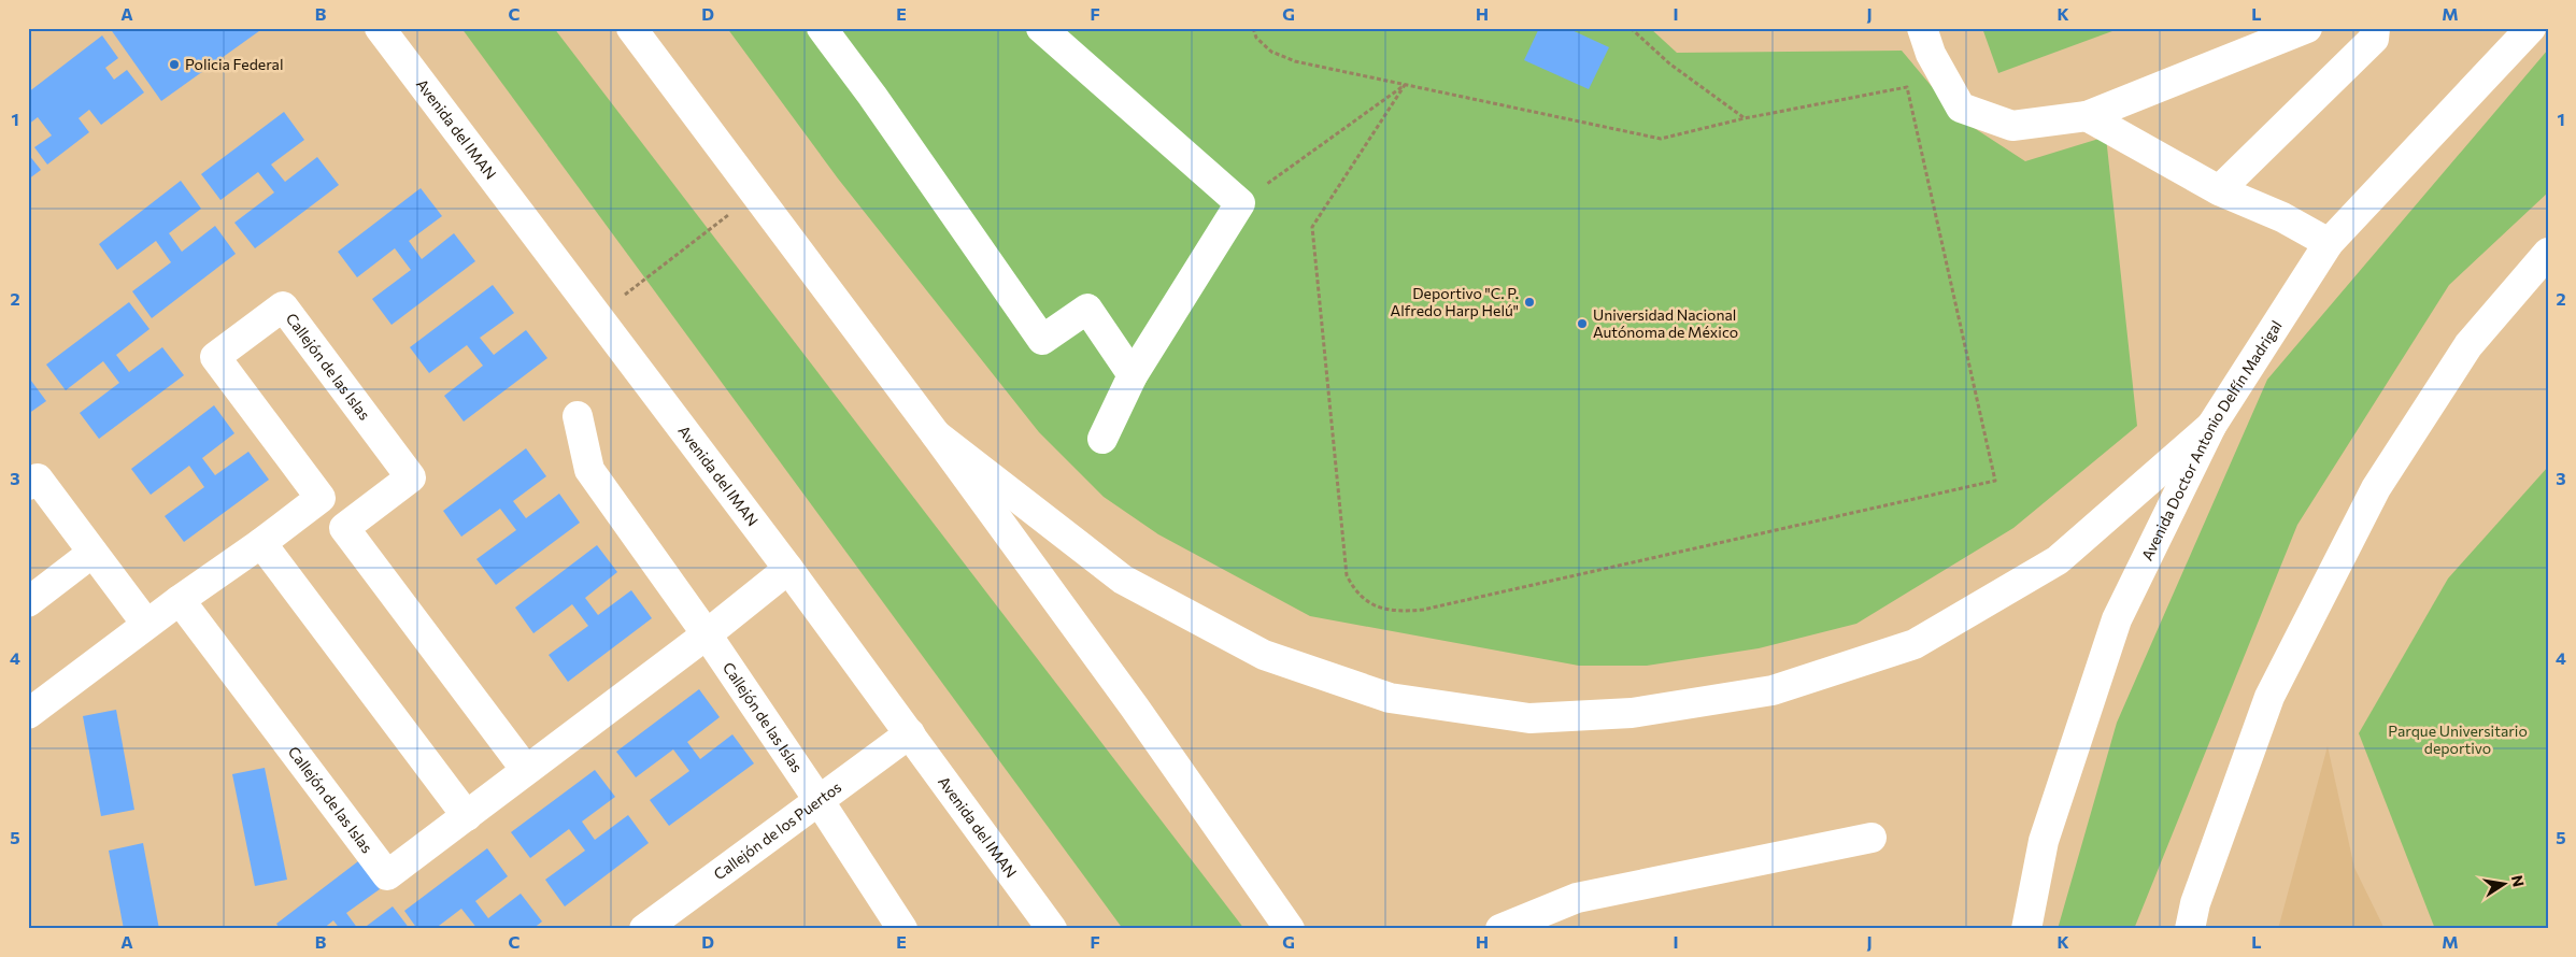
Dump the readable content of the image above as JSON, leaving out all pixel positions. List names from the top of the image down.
{
  "streets": {
    "main road": [
      "Avenida del IMAN",
      "Callejón de las Islas",
      "Avenida Doctor Antonio Delfín Madrigal",
      "Callejón de los Puertos"
    ]
  },
  "crossings": [
    ["Avenida del IMAN", "Callejón de las Islas"],
    ["Avenida del IMAN", "Callejón de los Puertos"],
    ["Callejón de las Islas", "Callejón de los Puertos"]
  ],
  "parks": ["Parque Universitario deportivo"],
  "places": ["Policia Federal", "Deportivo \"C. P. Alfredo Harp Helú\"", "Universidad Nacional Autónoma de México"],
  "north": "right",
  "grid": {
    "columns": [
      "A",
      "B",
      "C",
      "D",
      "E",
      "F",
      "G",
      "H",
      "I",
      "J",
      "K",
      "L",
      "M"
    ],
    "rows": [
      "1",
      "2",
      "3",
      "4",
      "5"
    ]
  }
}
